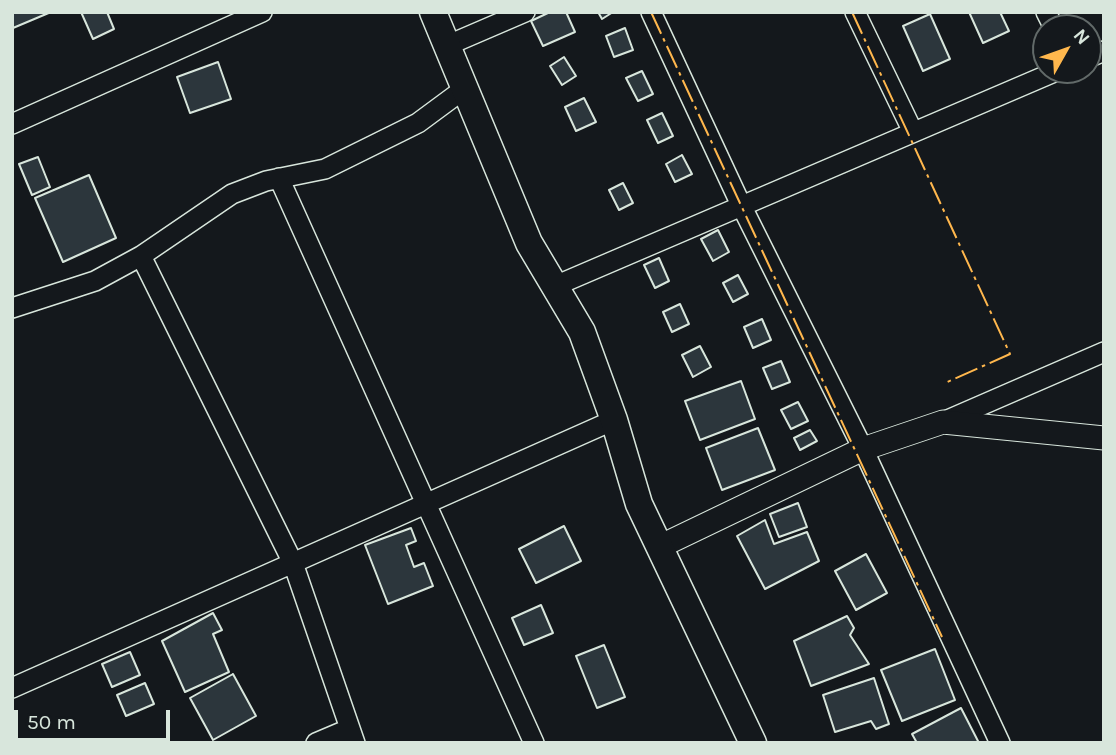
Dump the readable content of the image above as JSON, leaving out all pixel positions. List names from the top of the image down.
{
  "scale_bar": "50 m",
  "north": "top right"
}
